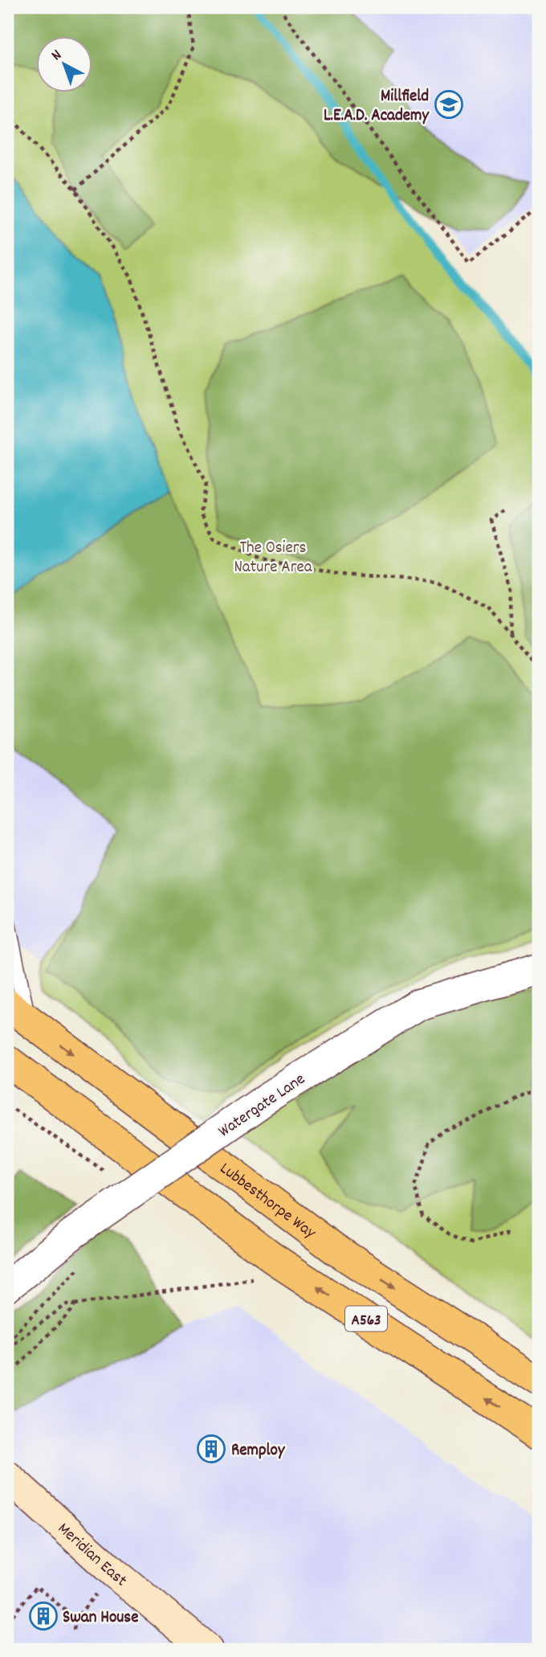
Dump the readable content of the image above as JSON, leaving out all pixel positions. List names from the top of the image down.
{
  "streets": {
    "highway": ["Lubbesthorpe Way", "A563"],
    "street": ["Watergate Lane", "Meridian East"]
  },
  "parks": ["The Osiers Nature Area"],
  "places": {
    "school or university": ["Millfield L.E.A.D. Academy"],
    "building": ["Remploy", "Swan House"]
  },
  "north": "top left"
}
